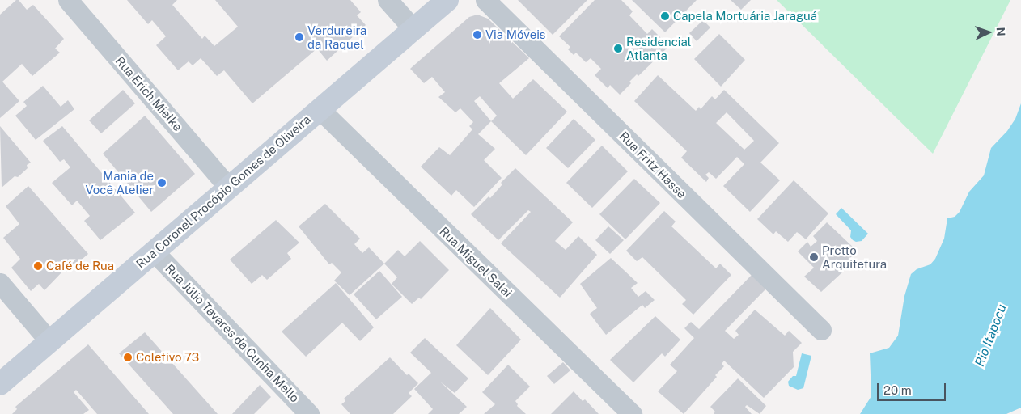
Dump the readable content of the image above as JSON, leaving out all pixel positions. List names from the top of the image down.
{
  "streets": {
    "main road": ["Rua Coronel Procópio Gomes de Oliveira"],
    "street": [
      "Rua Erich Mielke",
      "Rua Fritz Hasse",
      "Rua Miguel Salai",
      "Rua Júlio Tavares da Cunha Mello"
    ]
  },
  "crossings": [
    ["Rua Erich Mielke", "Rua Coronel Procópio Gomes de Oliveira"],
    ["Rua Coronel Procópio Gomes de Oliveira", "Rua Miguel Salai"],
    ["Rua Coronel Procópio Gomes de Oliveira", "Rua Júlio Tavares da Cunha Mello"]
  ],
  "water": ["Rio Itapocu"],
  "places": [
    "Capela Mortuária Jaraguá",
    "Via Móveis",
    "Verdureira da Raquel",
    "Residencial Atlanta",
    "Mania de Você Atelier",
    "Pretto Arquitetura",
    "Café de Rua",
    "Coletivo 73"
  ],
  "scale_bar": "20 m",
  "north": "right"
}
